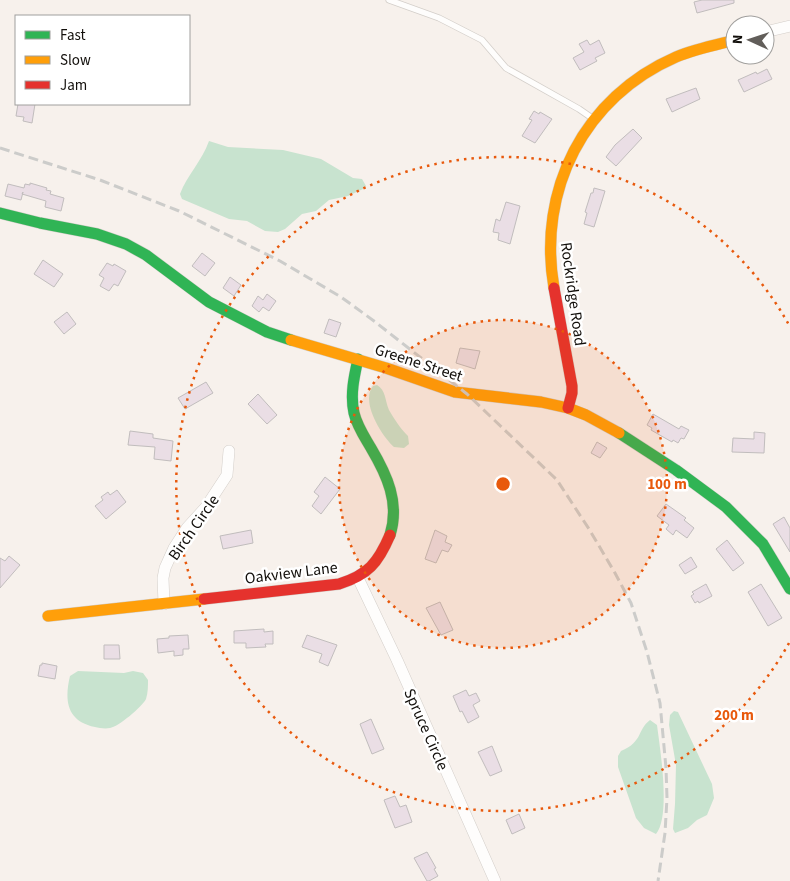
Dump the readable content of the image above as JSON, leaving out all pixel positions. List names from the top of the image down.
{
  "streets": {
    "street": [
      "Rockridge Road",
      "Greene Street",
      "Birch Circle",
      "Oakview Lane",
      "Spruce Circle"
    ]
  },
  "crossings": [
    ["Rockridge Road", "Greene Street"],
    ["Greene Street", "Oakview Lane"],
    ["Birch Circle", "Oakview Lane"],
    ["Oakview Lane", "Spruce Circle"]
  ],
  "legend": ["Fast", "Slow", "Jam"],
  "north": "left",
  "rings": ["100 m", "200 m"]
}
